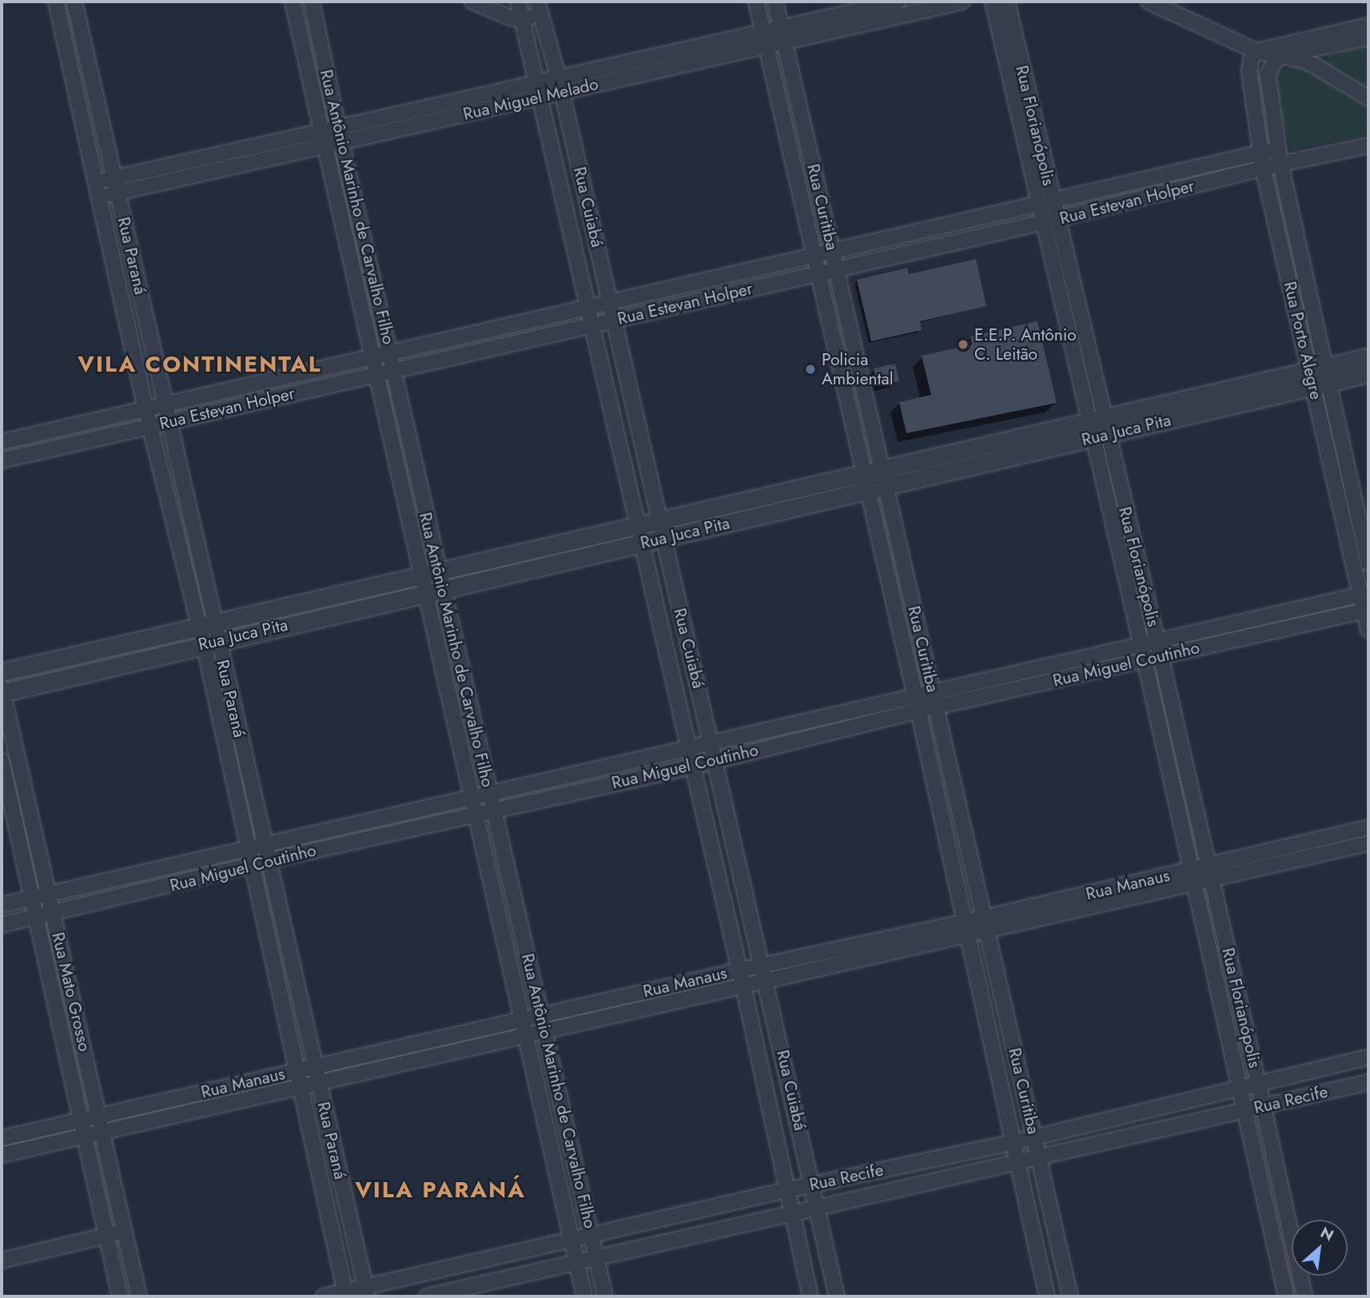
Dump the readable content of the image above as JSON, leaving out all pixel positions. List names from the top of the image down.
{
  "streets": {
    "street": [
      "Rua Miguel Melado",
      "Rua Florianópolis",
      "Rua Estevan Holper",
      "Rua Antônio Marinho de Carvalho Filho",
      "Rua Cuiabá",
      "Rua Curitiba",
      "Rua Paraná",
      "Rua Porto Alegre",
      "Rua Juca Pita",
      "Rua Miguel Coutinho",
      "Rua Manaus",
      "Rua Mato Grosso",
      "Rua Recife"
    ]
  },
  "crossings": [
    ["Rua Miguel Melado", "Rua Antônio Marinho de Carvalho Filho"],
    ["Rua Miguel Melado", "Rua Cuiabá"],
    ["Rua Miguel Melado", "Rua Curitiba"],
    ["Rua Miguel Melado", "Rua Paraná"],
    ["Rua Florianópolis", "Rua Estevan Holper"],
    ["Rua Florianópolis", "Rua Juca Pita"],
    ["Rua Florianópolis", "Rua Miguel Coutinho"],
    ["Rua Florianópolis", "Rua Manaus"],
    ["Rua Florianópolis", "Rua Recife"],
    ["Rua Estevan Holper", "Rua Antônio Marinho de Carvalho Filho"],
    ["Rua Estevan Holper", "Rua Cuiabá"],
    ["Rua Estevan Holper", "Rua Curitiba"],
    ["Rua Estevan Holper", "Rua Paraná"],
    ["Rua Estevan Holper", "Rua Porto Alegre"],
    ["Rua Antônio Marinho de Carvalho Filho", "Rua Juca Pita"],
    ["Rua Antônio Marinho de Carvalho Filho", "Rua Miguel Coutinho"],
    ["Rua Antônio Marinho de Carvalho Filho", "Rua Manaus"],
    ["Rua Antônio Marinho de Carvalho Filho", "Rua Recife"],
    ["Rua Cuiabá", "Rua Juca Pita"],
    ["Rua Cuiabá", "Rua Miguel Coutinho"],
    ["Rua Cuiabá", "Rua Manaus"],
    ["Rua Cuiabá", "Rua Recife"],
    ["Rua Curitiba", "Rua Juca Pita"],
    ["Rua Curitiba", "Rua Miguel Coutinho"],
    ["Rua Curitiba", "Rua Manaus"],
    ["Rua Curitiba", "Rua Recife"],
    ["Rua Paraná", "Rua Juca Pita"],
    ["Rua Paraná", "Rua Miguel Coutinho"],
    ["Rua Paraná", "Rua Manaus"],
    ["Rua Paraná", "Rua Recife"],
    ["Rua Porto Alegre", "Rua Juca Pita"],
    ["Rua Porto Alegre", "Rua Miguel Coutinho"],
    ["Rua Juca Pita", "Rua Mato Grosso"],
    ["Rua Miguel Coutinho", "Rua Mato Grosso"],
    ["Rua Manaus", "Rua Mato Grosso"]
  ],
  "districts": ["VILA CONTINENTAL", "VILA PARANÁ"],
  "places": ["E.E.P. Antônio C. Leitão", "Policia Ambiental"],
  "north": "top right"
}
